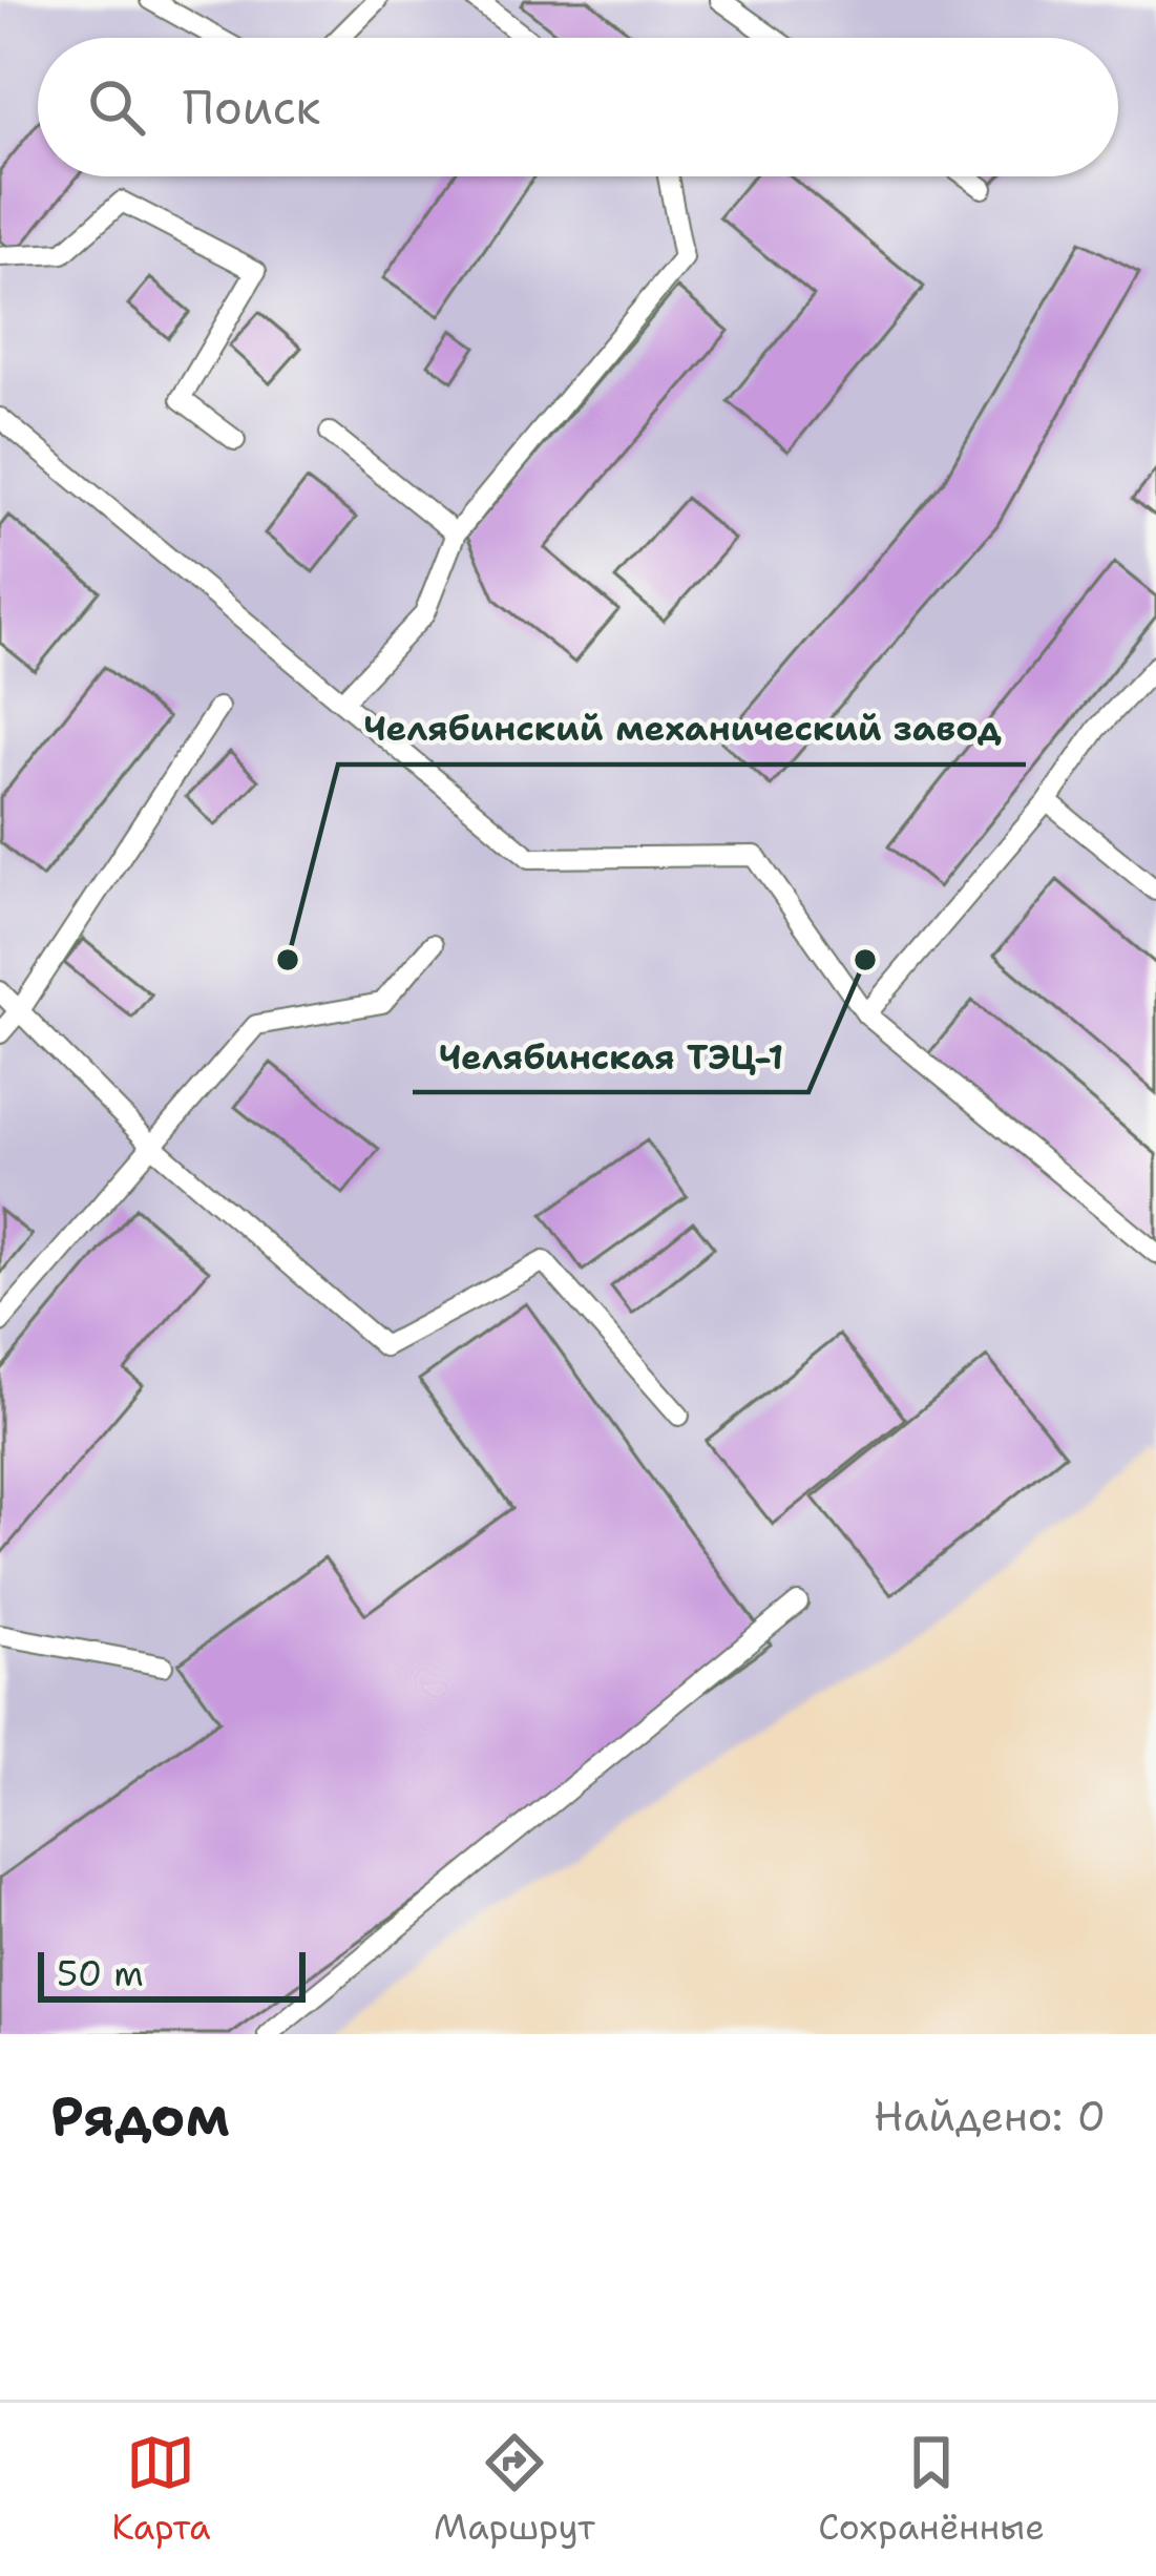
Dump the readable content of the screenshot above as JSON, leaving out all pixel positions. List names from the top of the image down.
{
  "places": ["Челябинский механический завод", "Челябинская ТЭЦ-1"],
  "scale_bar": "50 m",
  "page": {
    "search": "Поиск",
    "scale": "50 m",
    "heading": ["Рядом", "Найдено: 0"],
    "nav": ["Карта", "Маршрут", "Сохранённые"]
  }
}
